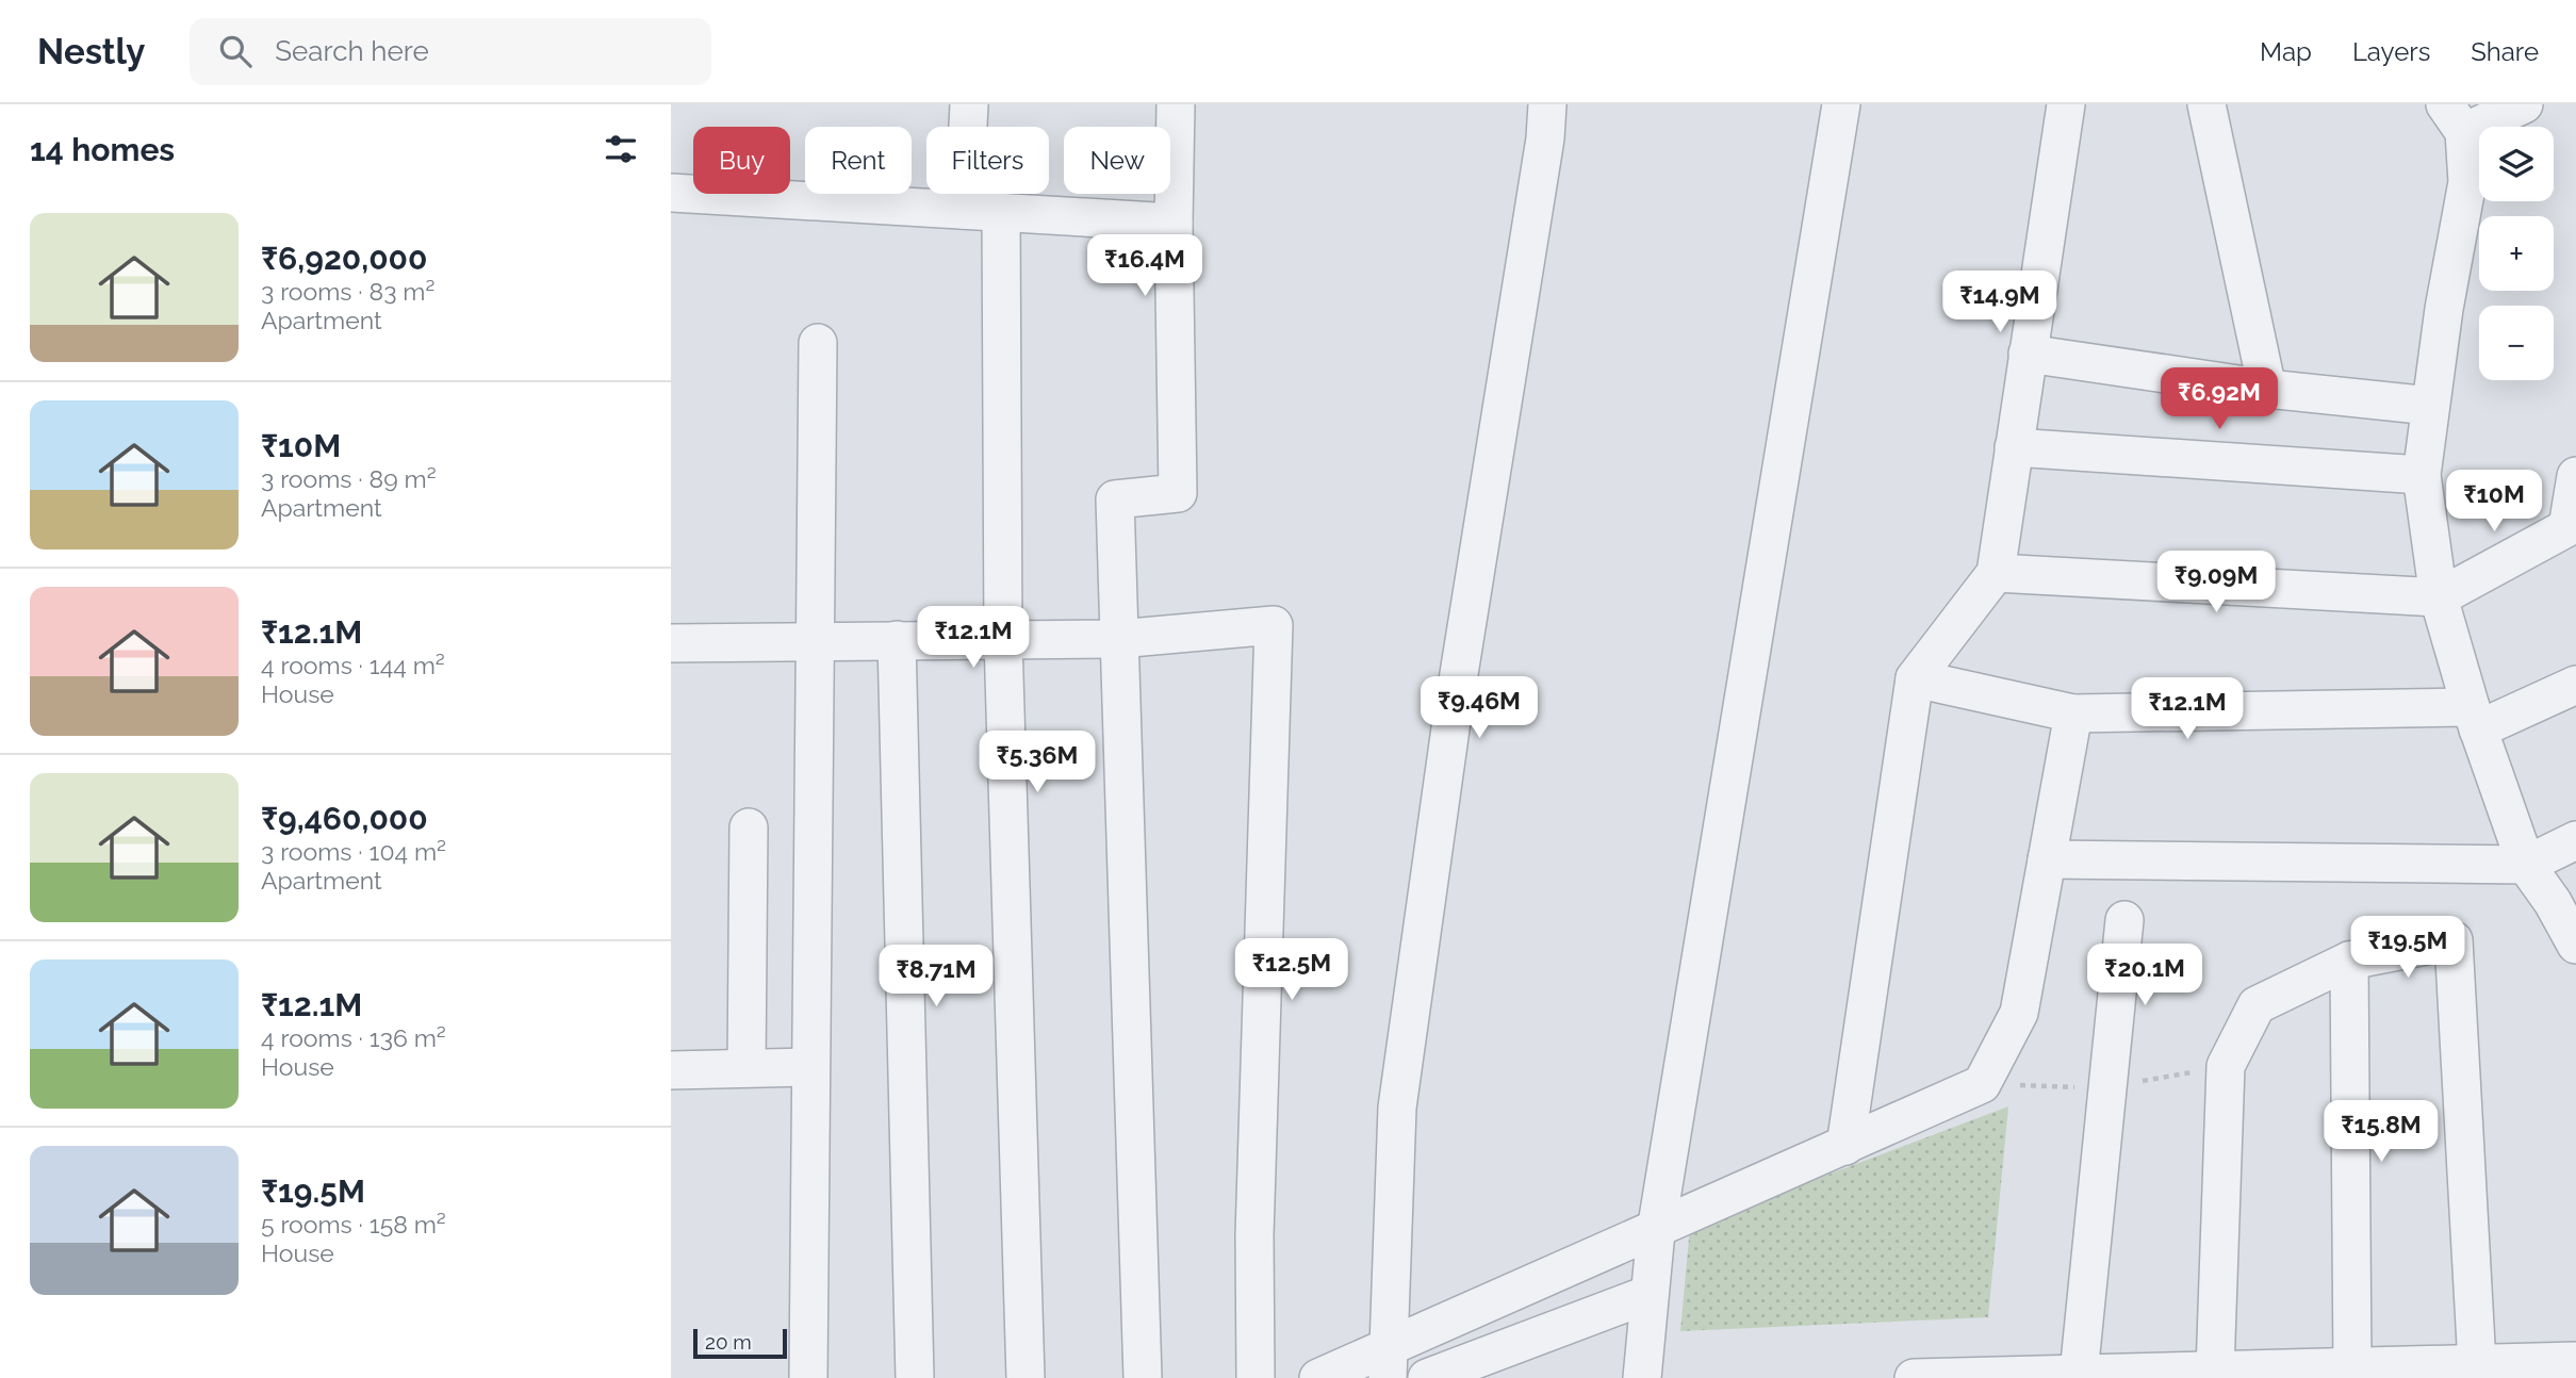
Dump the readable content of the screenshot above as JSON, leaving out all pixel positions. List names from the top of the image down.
{
  "scale_bar": "20 m",
  "page": {
    "header": "Nestly",
    "search": "Search here",
    "nav": ["Map", "Layers", "Share"],
    "heading": "14 homes",
    "map_buttons": ["+", "−"],
    "chip": [
      "Buy",
      "Rent",
      "Filters",
      "New"
    ],
    "list": [
      {
        "name": "₹6,920,000",
        "note": "3 rooms · 83 m² · Apartment"
      },
      {
        "name": "₹10M",
        "note": "3 rooms · 89 m² · Apartment"
      },
      {
        "name": "₹12.1M",
        "note": "4 rooms · 144 m² · House"
      },
      {
        "name": "₹9,460,000",
        "note": "3 rooms · 104 m² · Apartment"
      },
      {
        "name": "₹12.1M",
        "note": "4 rooms · 136 m² · House"
      },
      {
        "name": "₹19.5M",
        "note": "5 rooms · 158 m² · House"
      }
    ],
    "price": [
      "₹16.4M",
      "₹14.9M",
      "₹6.92M",
      "₹10M",
      "₹9.09M",
      "₹12.1M",
      "₹9.46M",
      "₹12.1M",
      "₹5.36M",
      "₹19.5M",
      "₹12.5M",
      "₹20.1M",
      "₹8.71M",
      "₹15.8M"
    ],
    "scale": "20 m"
  }
}
